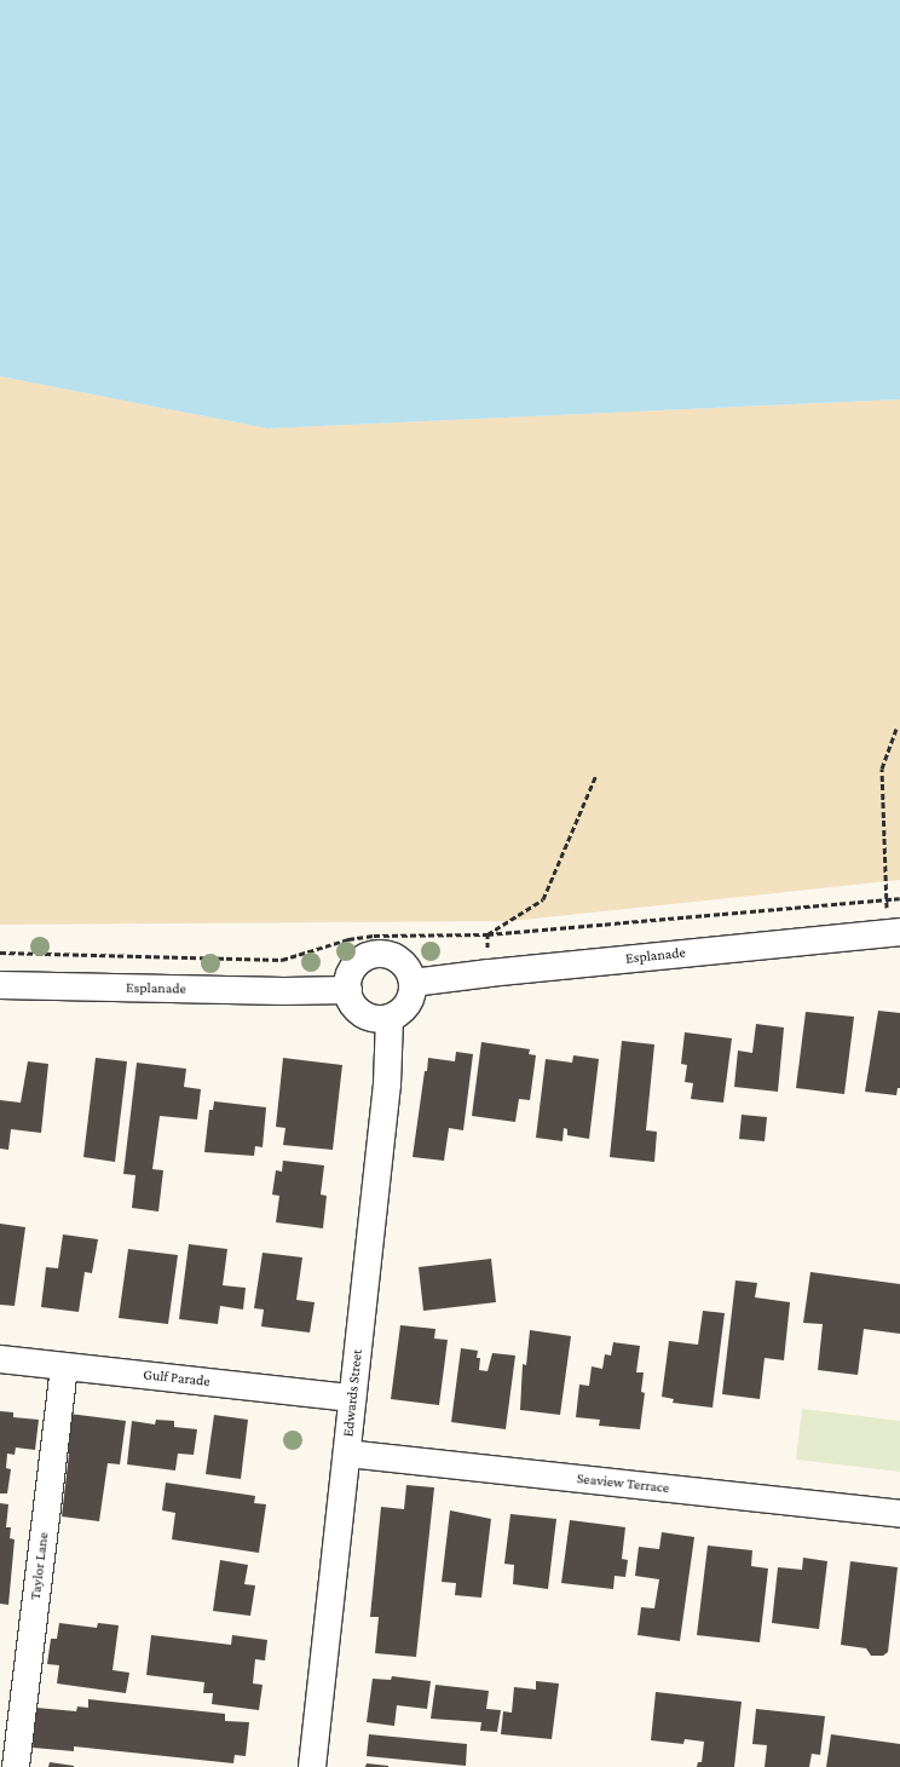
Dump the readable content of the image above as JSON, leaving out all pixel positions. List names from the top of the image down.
{
  "streets": {
    "street": [
      "Esplanade",
      "Gulf Parade",
      "Edwards Street",
      "Seaview Terrace",
      "Taylor Lane"
    ]
  },
  "crossings": [
    ["Esplanade", "Edwards Street"],
    ["Gulf Parade", "Edwards Street"],
    ["Gulf Parade", "Taylor Lane"],
    ["Edwards Street", "Seaview Terrace"]
  ]
}
